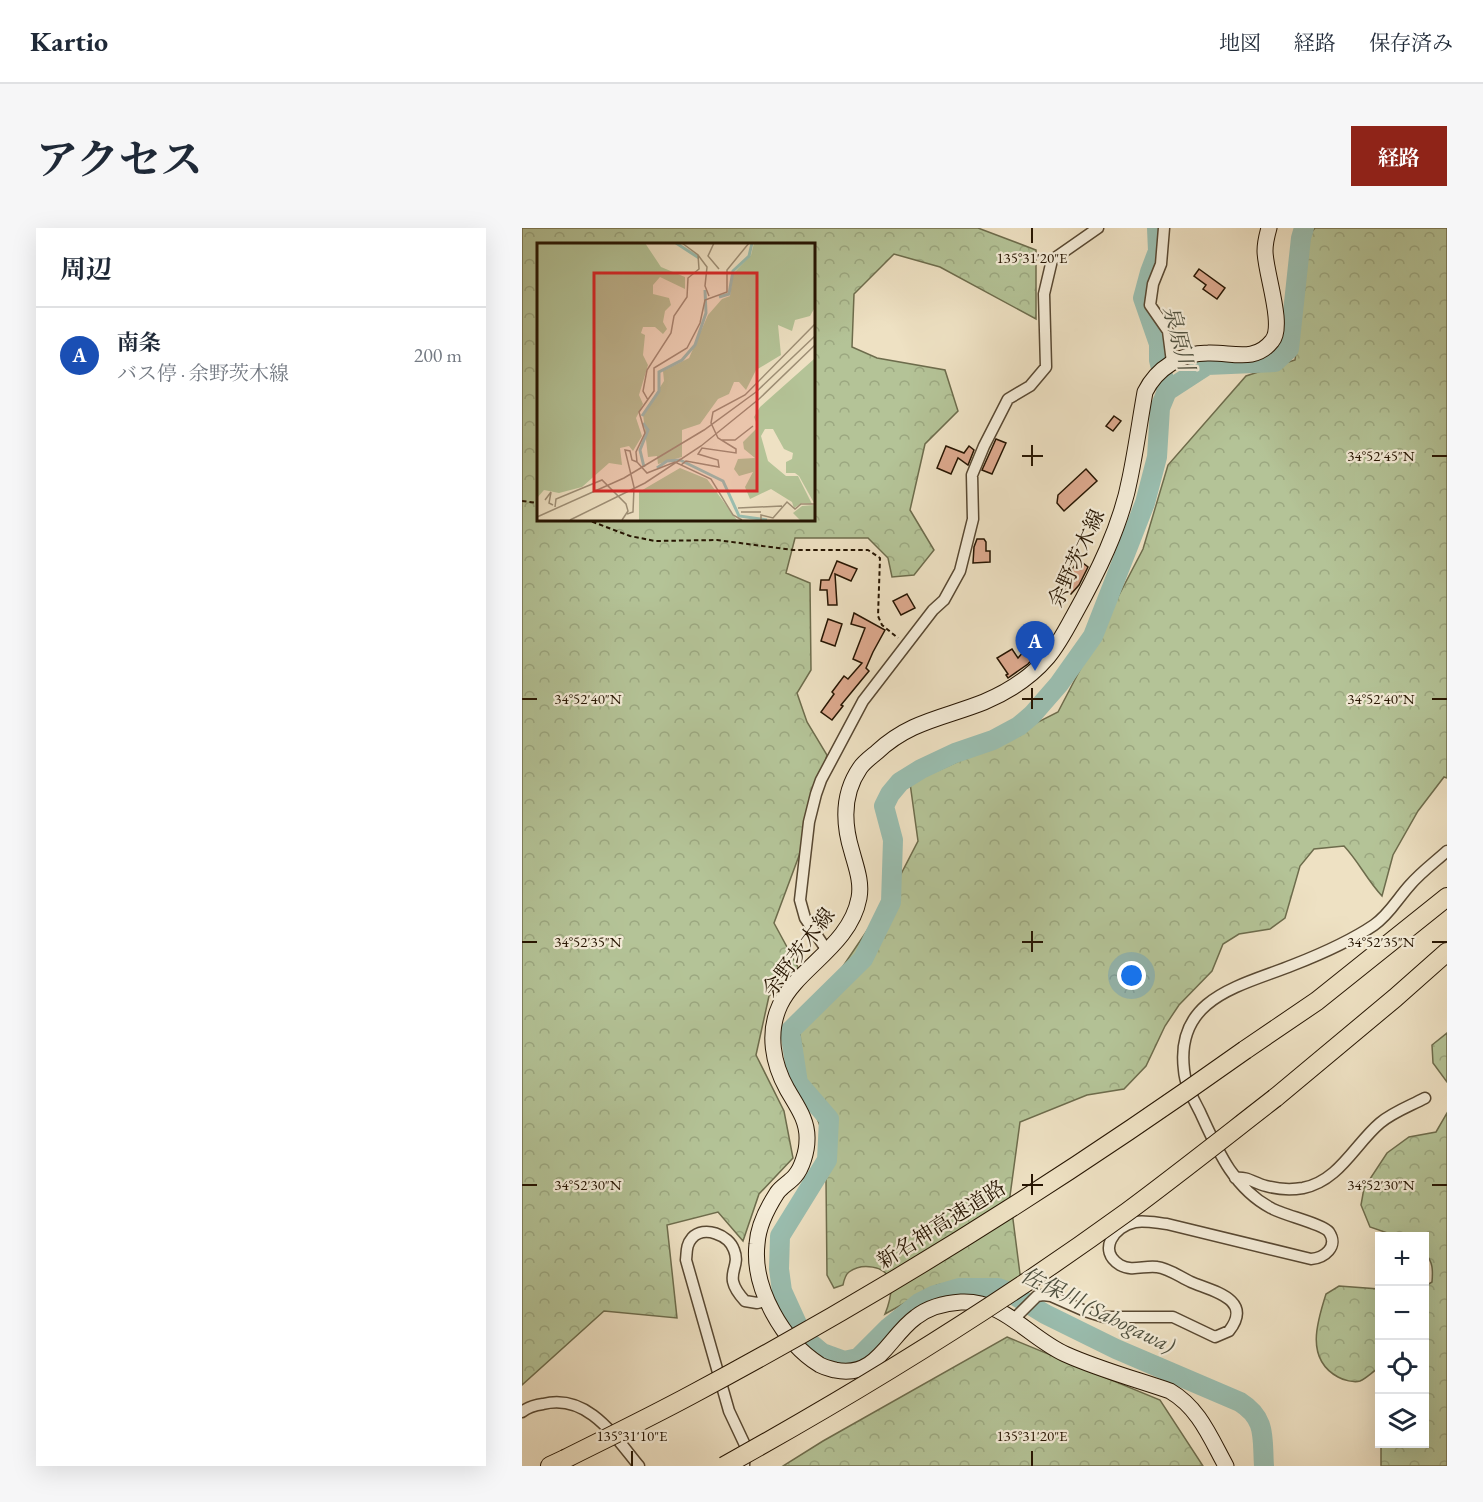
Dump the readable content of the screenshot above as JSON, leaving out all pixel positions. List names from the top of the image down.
{
  "streets": {
    "highway": ["新名神高速道路"],
    "main road": ["余野茨木線"]
  },
  "water": ["泉原川", "佐保川 (Sahogawa)"],
  "page": {
    "header": "Kartio",
    "nav": ["地図", "経路", "保存済み"],
    "title": "アクセス",
    "buttons": "経路",
    "heading": "周辺",
    "list": [
      {
        "mark": "A",
        "name": "南条",
        "note": "バス停 · 余野茨木線",
        "value": "200 m"
      }
    ],
    "pins": "A",
    "map_buttons": ["+", "−"]
  },
  "coordinates": [
    "135°31'20\"E",
    "34°52'45\"N",
    "34°52'40\"N",
    "34°52'35\"N",
    "34°52'30\"N",
    "135°31'10\"E"
  ]
}
